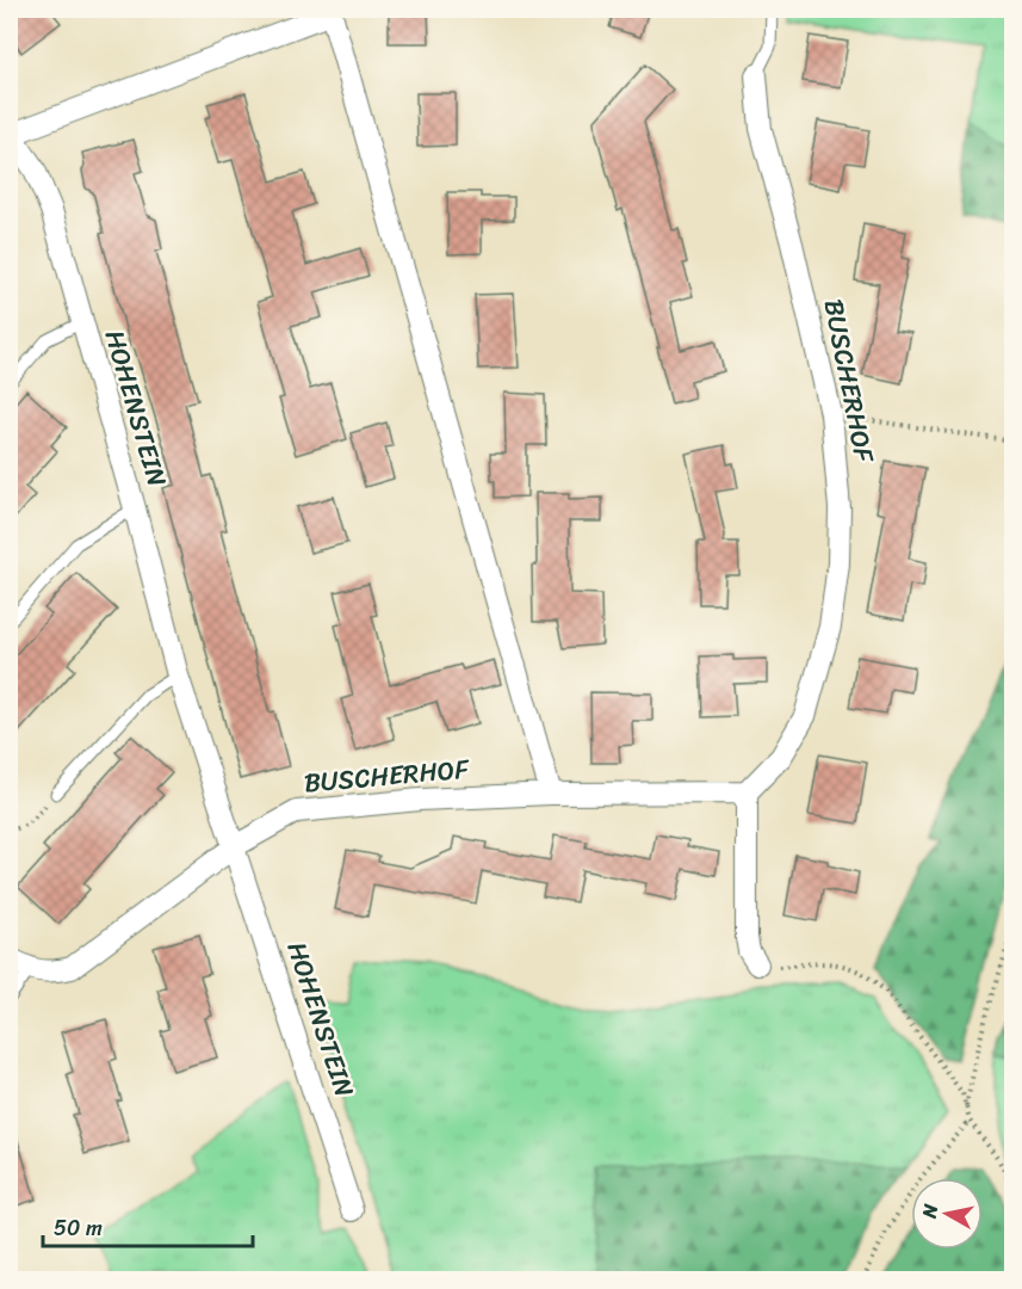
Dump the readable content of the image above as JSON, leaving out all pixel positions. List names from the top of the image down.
{
  "streets": {
    "street": ["BUSCHERHOF", "HOHENSTEIN"]
  },
  "crossings": [
    ["BUSCHERHOF", "HOHENSTEIN"]
  ],
  "scale_bar": "50 m",
  "north": "left"
}
